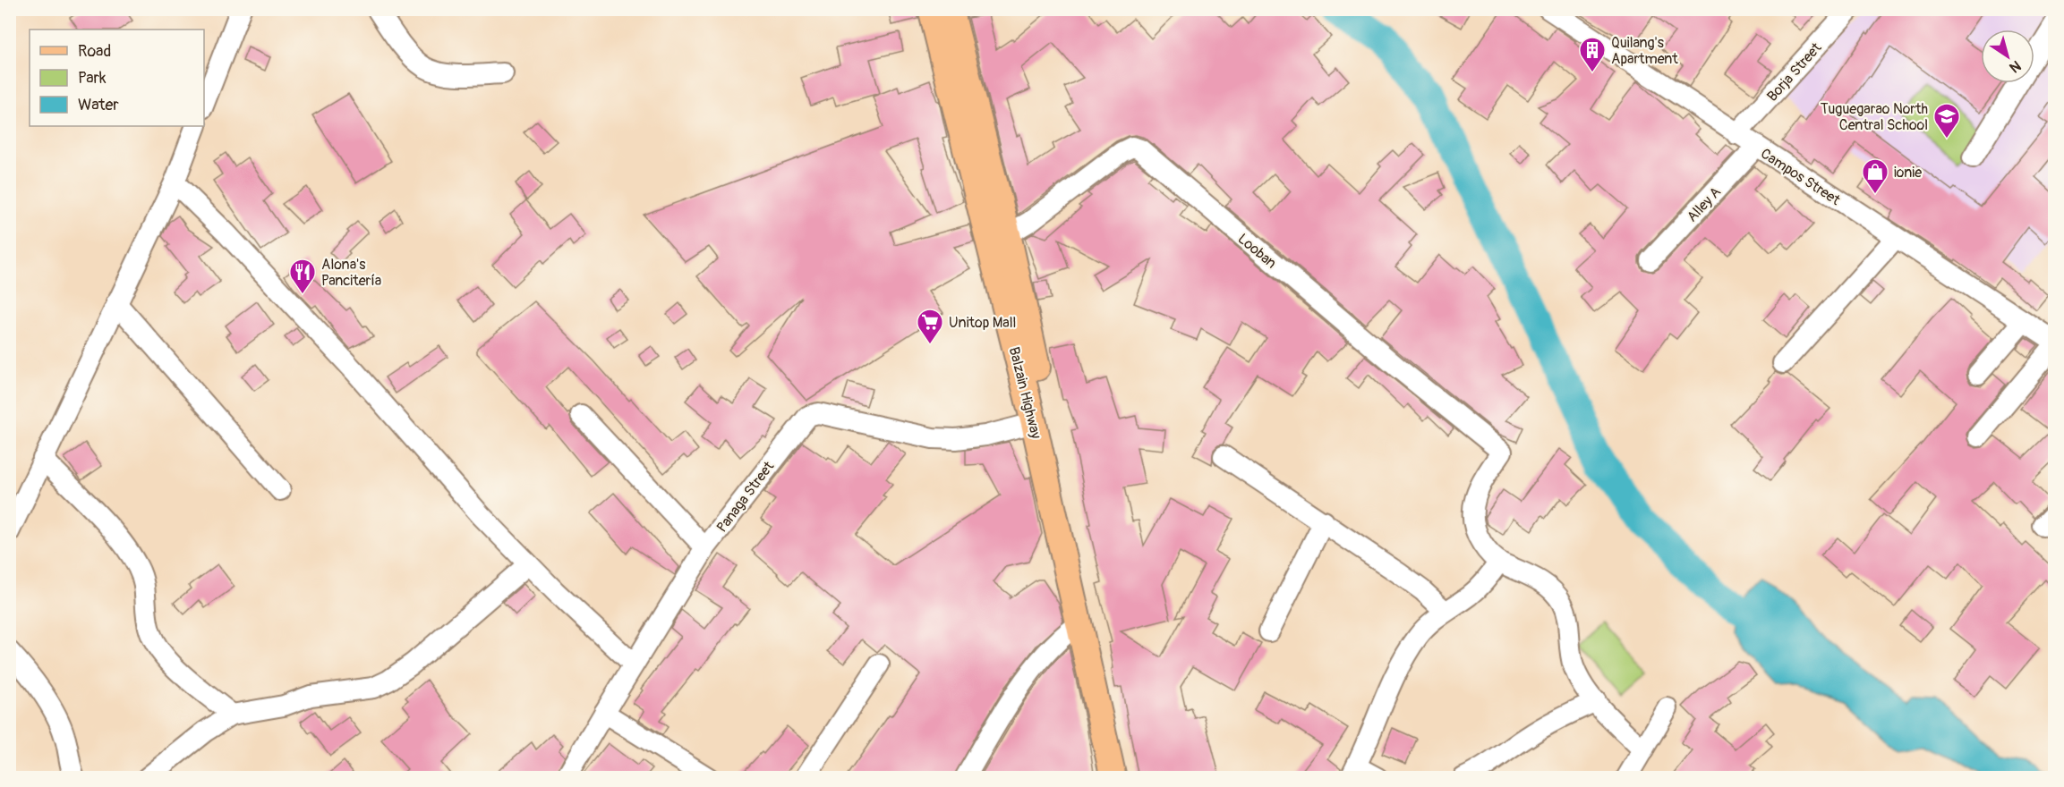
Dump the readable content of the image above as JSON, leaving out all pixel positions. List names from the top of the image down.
{
  "streets": {
    "main road": ["Balzain Highway"],
    "street": [
      "Borja Street",
      "Campos Street",
      "Alley A",
      "Looban",
      "Panaga Street"
    ]
  },
  "crossings": [
    ["Borja Street", "Campos Street"],
    ["Campos Street", "Alley A"],
    ["Looban", "Balzain Highway"],
    ["Balzain Highway", "Panaga Street"]
  ],
  "places": {
    "building": ["Quilang's Apartment"],
    "school or university": ["Tuguegarao North Central School"],
    "shop": ["ionie"],
    "restaurant": ["Alona's Pancitería"],
    "supermarket": ["Unitop Mall"]
  },
  "legend": ["Road", "Park", "Water"],
  "north": "bottom right"
}
